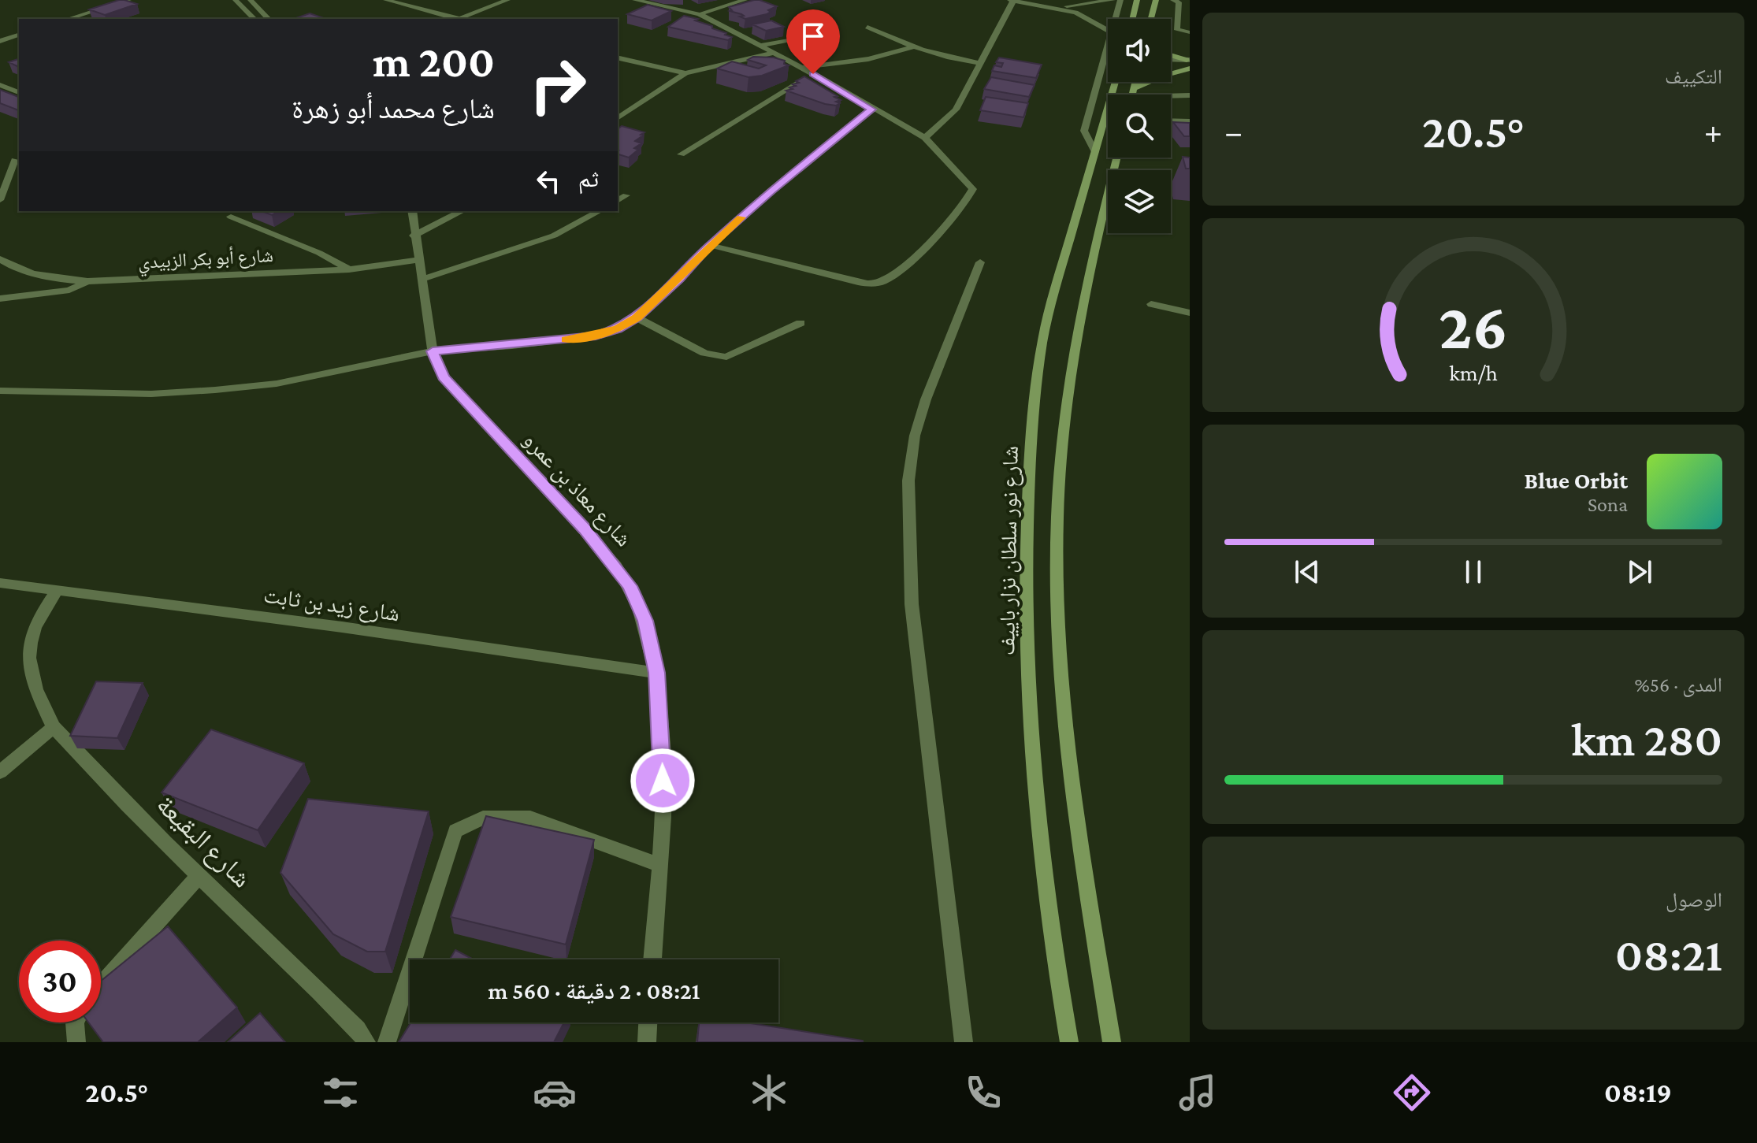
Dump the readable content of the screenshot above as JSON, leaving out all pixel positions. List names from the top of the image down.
{
  "streets": {
    "main road": ["شارع نور سلطان نزار باييف"],
    "street": [
      "شارع أبو بكر الزبيدي",
      "شارع معاذ بن عمرو",
      "شارع زيد بن ثابت",
      "شارع البقيعة"
    ]
  },
  "crossings": [
    ["شارع أبو بكر الزبيدي", "شارع معاذ بن عمرو"],
    ["شارع معاذ بن عمرو", "شارع زيد بن ثابت"],
    ["شارع زيد بن ثابت", "شارع البقيعة"]
  ],
  "page": {
    "tile": [
      "التكييف",
      ["المدى · 56%", "280 km"],
      ["الوصول", "08:21"]
    ],
    "turn": ["200 m", "شارع محمد أبو زهرة"],
    "heat": ["−", "20.5°", "+"],
    "then": "ثم",
    "song": ["Blue Orbit", "Sona"],
    "limit": "30",
    "trip": "08:21 · 2 دقيقة · 560 m",
    "tabs": ["08:19", "20.5°"],
    "gauge": ["26", "km/h"]
  }
}
